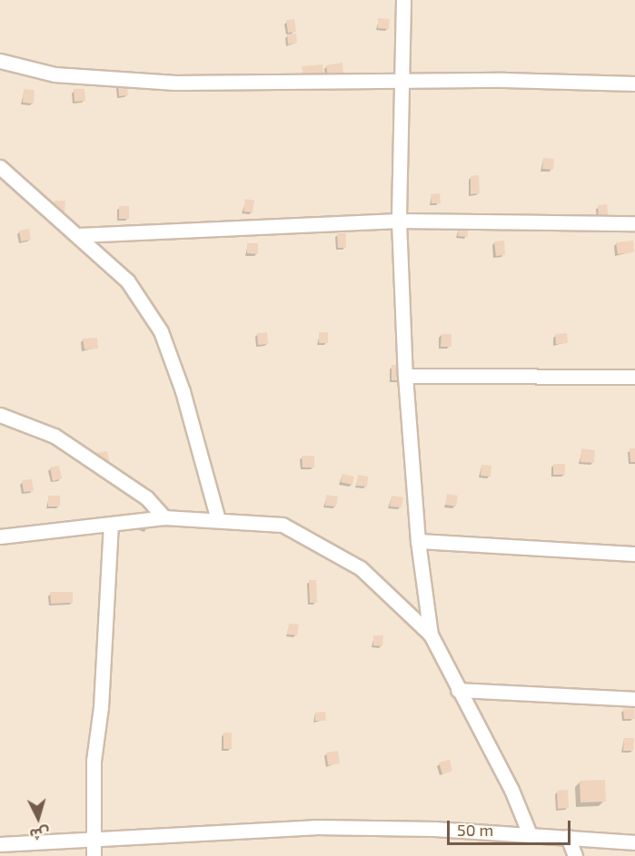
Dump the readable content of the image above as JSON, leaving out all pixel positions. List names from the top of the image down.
{
  "scale_bar": "50 m",
  "north": "bottom"
}
